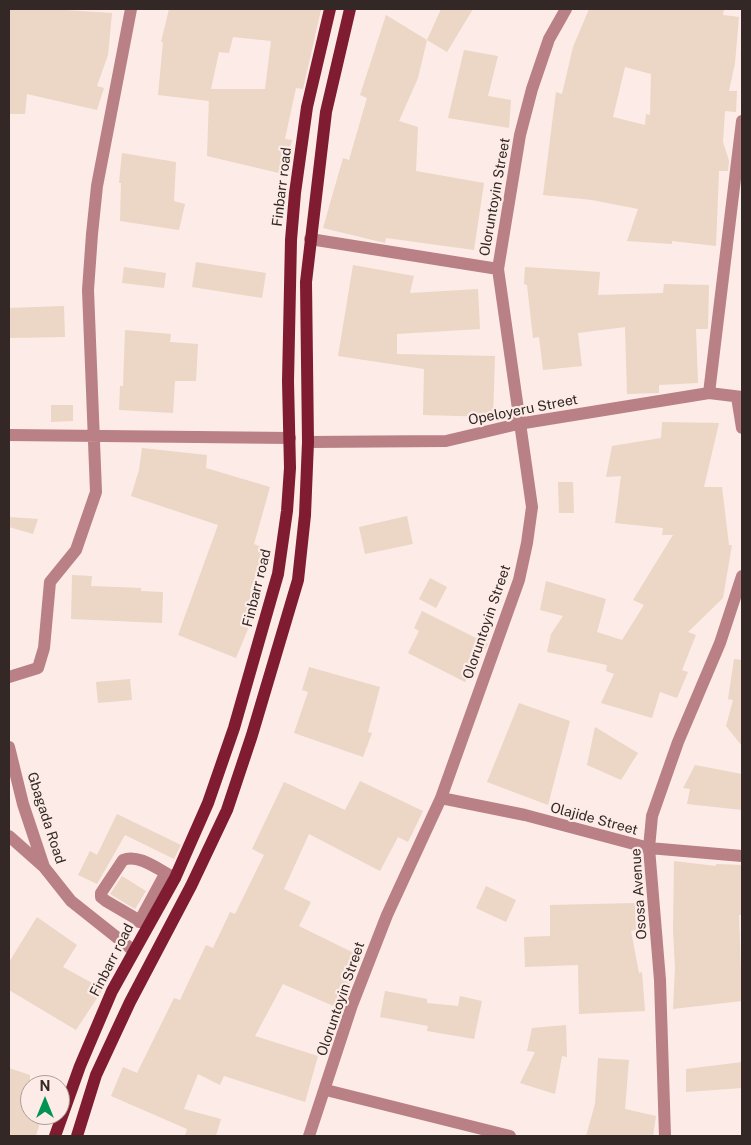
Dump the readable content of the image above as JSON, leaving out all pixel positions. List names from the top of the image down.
{
  "streets": {
    "main road": ["Finbarr road"],
    "street": [
      "Oloruntoyin Street",
      "Opeloyeru Street",
      "Gbagada Road",
      "Olajide Street",
      "Ososa Avenue"
    ]
  },
  "crossings": [
    ["Finbarr road", "Gbagada Road"],
    ["Oloruntoyin Street", "Opeloyeru Street"],
    ["Oloruntoyin Street", "Olajide Street"],
    ["Olajide Street", "Ososa Avenue"]
  ],
  "north": "top"
}
